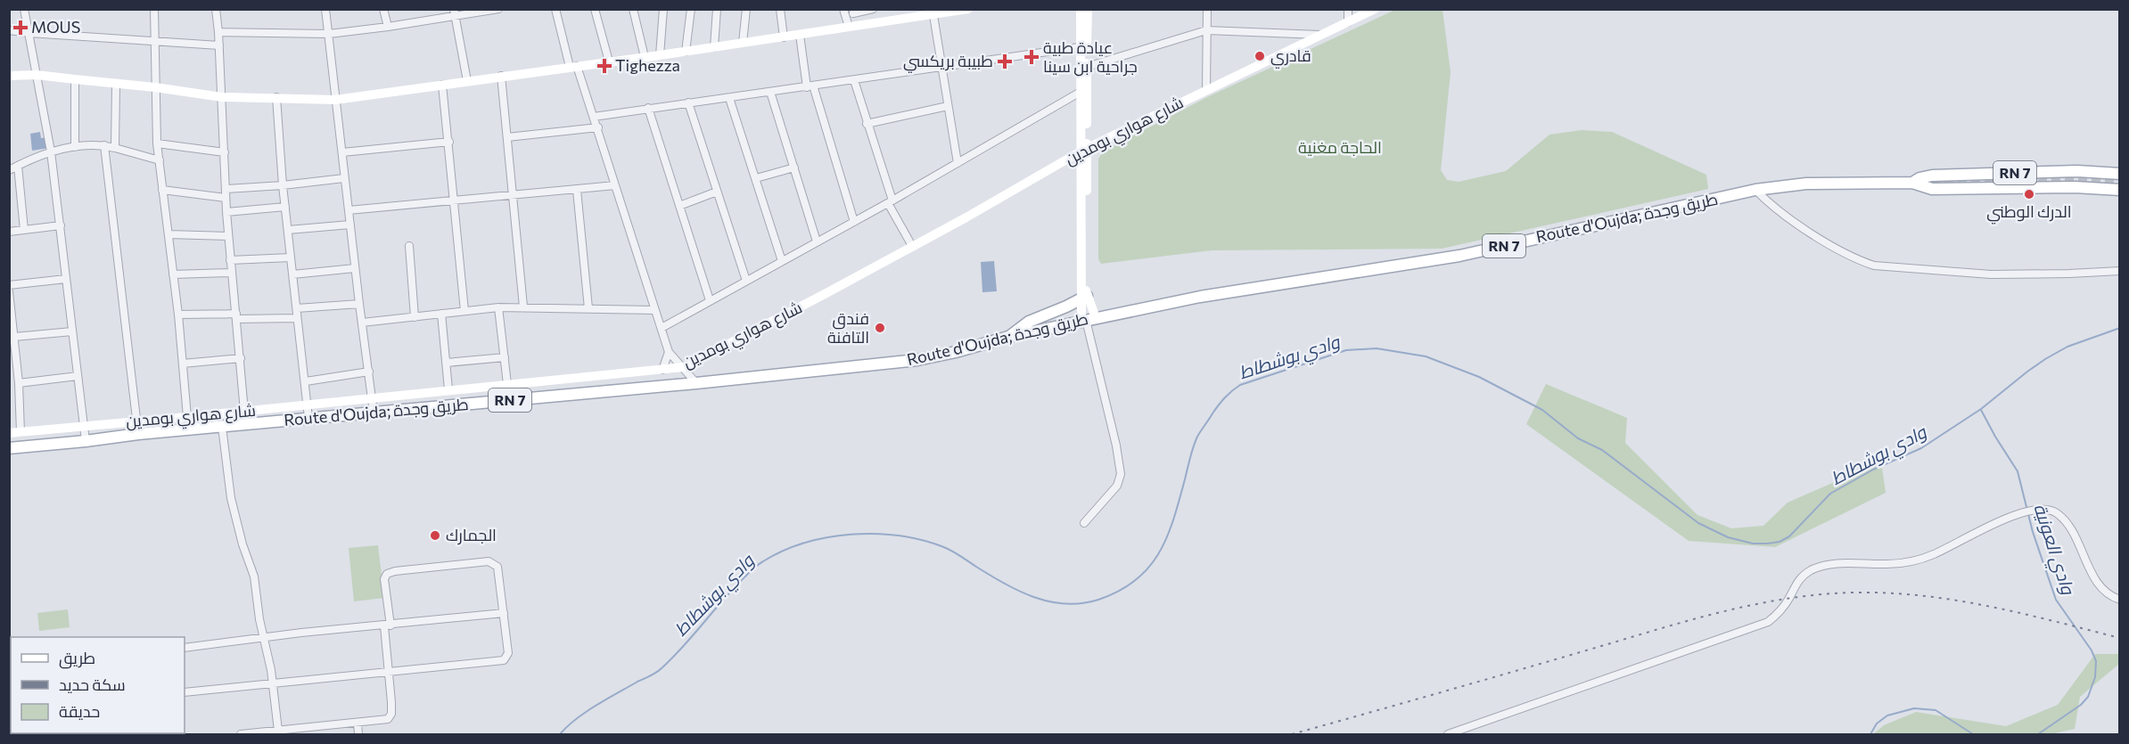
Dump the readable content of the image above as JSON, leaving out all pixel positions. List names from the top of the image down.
{
  "streets": {
    "main road": ["RN 7", "Route d'Oujda; طريق وجدة"],
    "street": ["شارع هواري بومدين"]
  },
  "water": ["وادي بوشطاط", "وادي العونية"],
  "parks": ["الحاجة مغنية"],
  "places": {
    "health": [
      "MOUS",
      "عيادة طبية جراحية ابن سينا",
      "طبيبة بريكسي",
      "Tighezza"
    ],
    "other": [
      "قادري",
      "الدرك الوطني",
      "فندق التافنة",
      "الجمارك"
    ]
  },
  "legend": ["طريق", "سكة حديد", "حديقة"]
}
